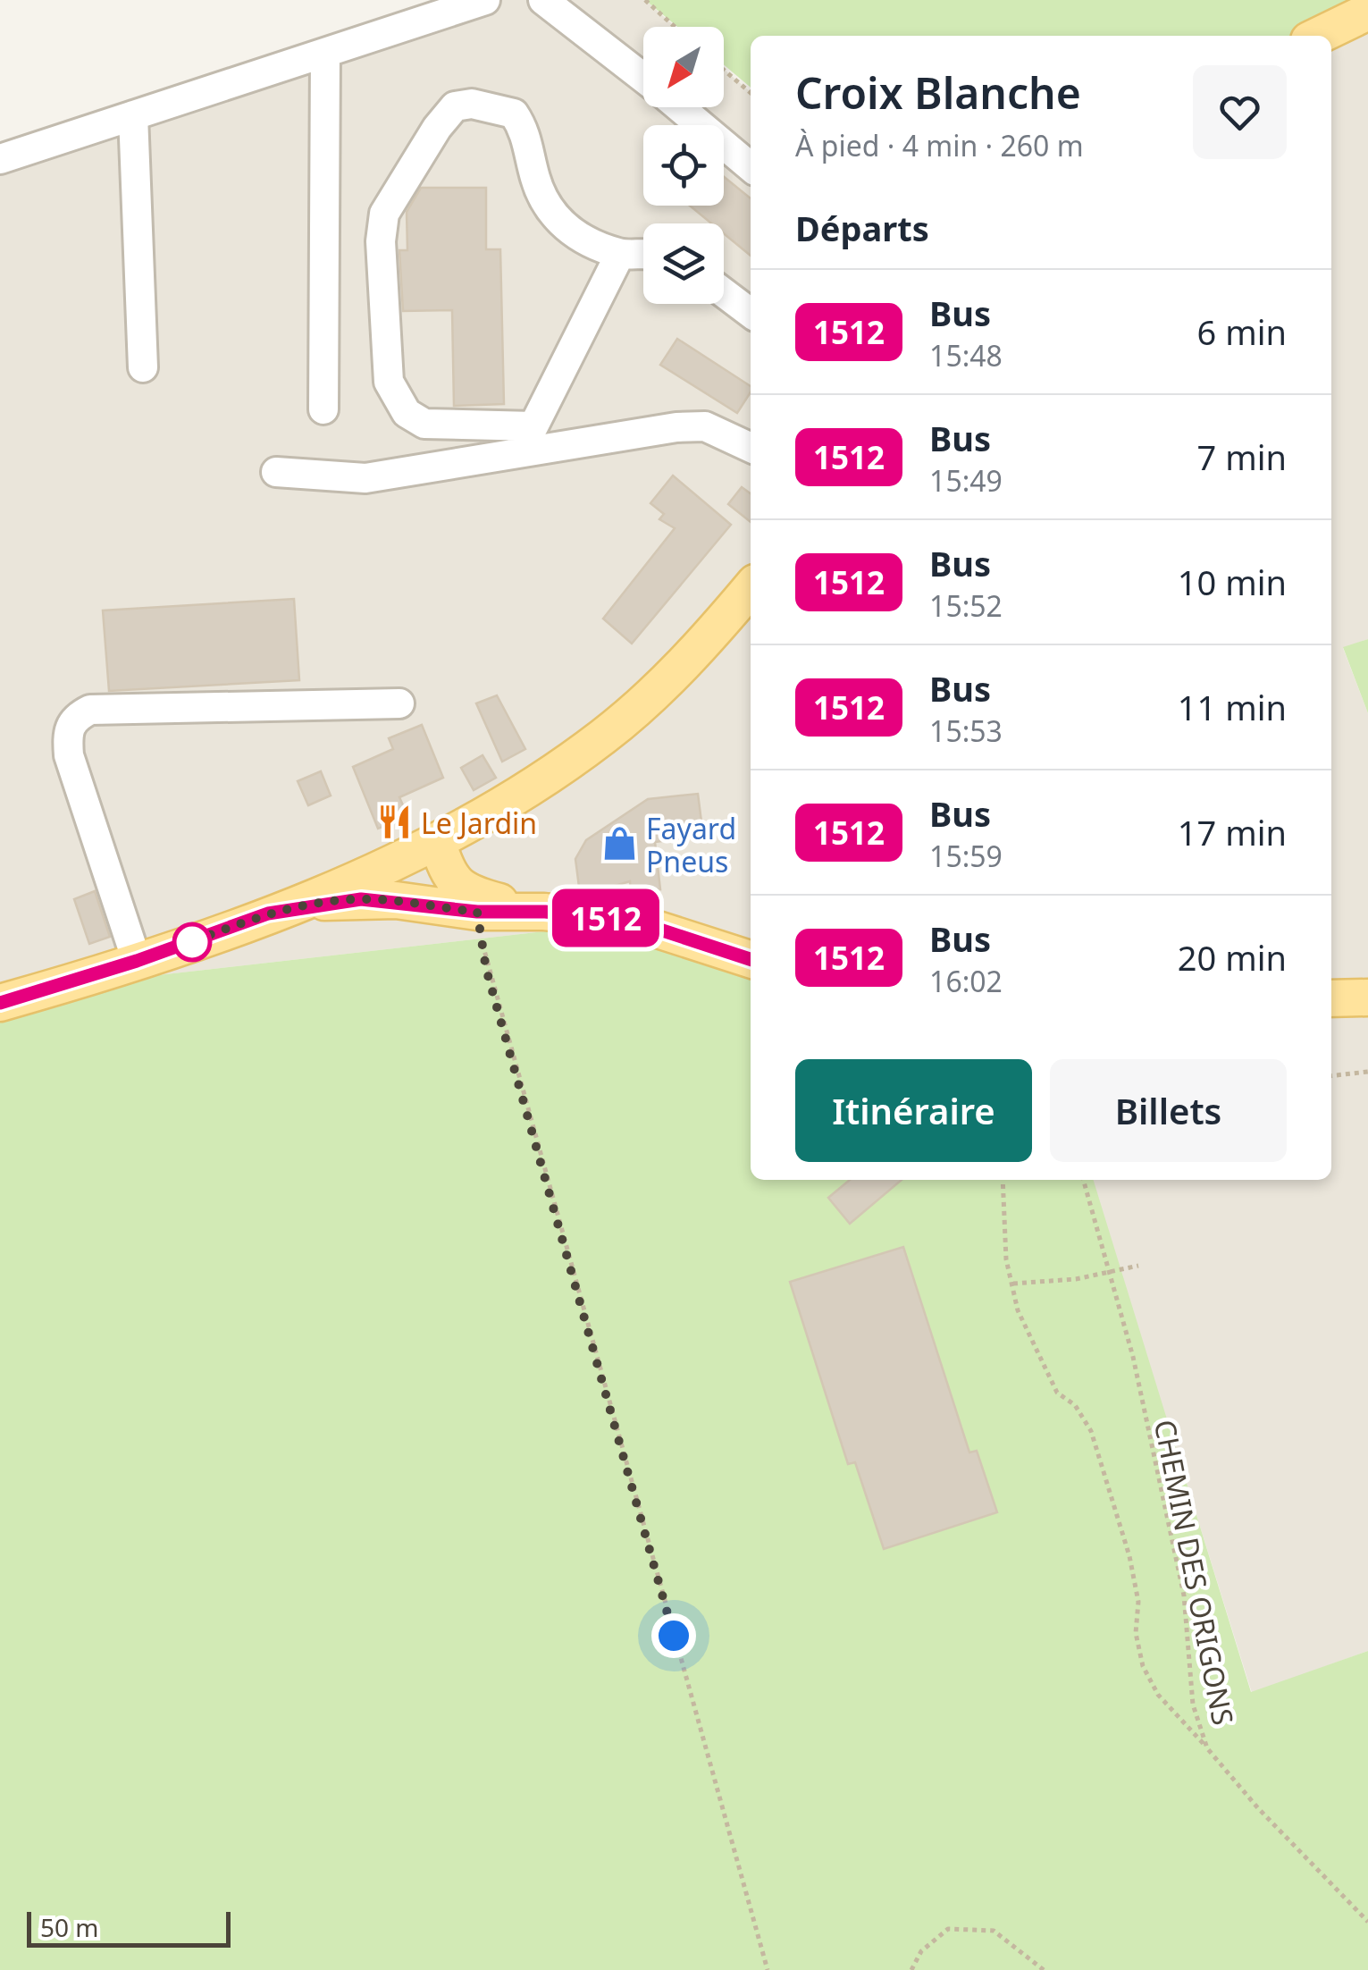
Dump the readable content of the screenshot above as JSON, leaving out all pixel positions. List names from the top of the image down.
{
  "streets": {
    "path": ["CHEMIN DES ORIGONS"]
  },
  "places": {
    "restaurant": ["Le Jardin"],
    "shop": ["Fayard Pneus"]
  },
  "lines": ["bus line 1512"],
  "scale_bar": "50 m",
  "north": "bottom left",
  "page": {
    "on_map": "1512",
    "heading": [
      ["Croix Blanche", "À pied · 4 min · 260 m"],
      "Départs"
    ],
    "list": [
      {
        "mark": "1512",
        "name": "Bus",
        "note": "15:48",
        "value": "6 min"
      },
      {
        "mark": "1512",
        "name": "Bus",
        "note": "15:49",
        "value": "7 min"
      },
      {
        "mark": "1512",
        "name": "Bus",
        "note": "15:52",
        "value": "10 min"
      },
      {
        "mark": "1512",
        "name": "Bus",
        "note": "15:53",
        "value": "11 min"
      },
      {
        "mark": "1512",
        "name": "Bus",
        "note": "15:59",
        "value": "17 min"
      },
      {
        "mark": "1512",
        "name": "Bus",
        "note": "16:02",
        "value": "20 min"
      }
    ],
    "buttons": ["Itinéraire", "Billets"],
    "scale": "50 m"
  }
}
